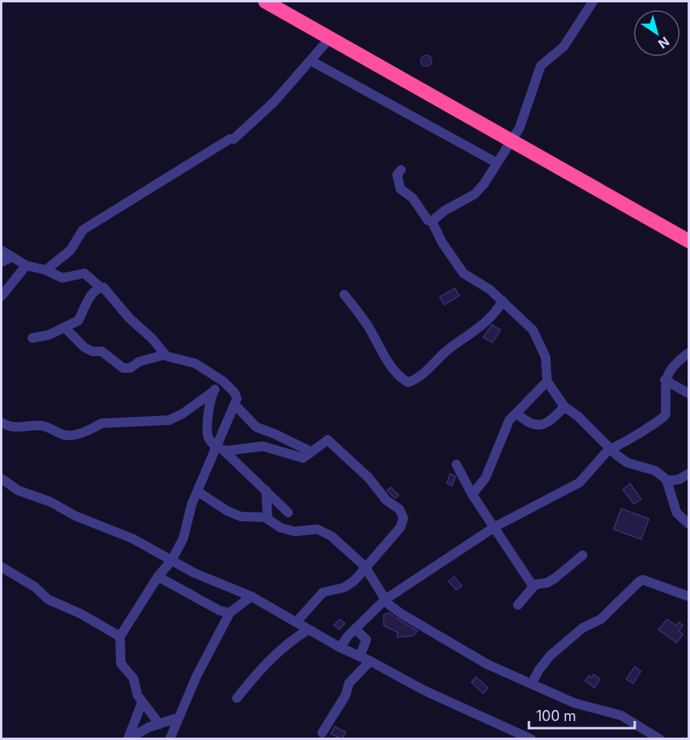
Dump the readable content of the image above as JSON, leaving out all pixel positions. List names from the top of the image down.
{
  "scale_bar": "100 m",
  "north": "bottom right"
}
